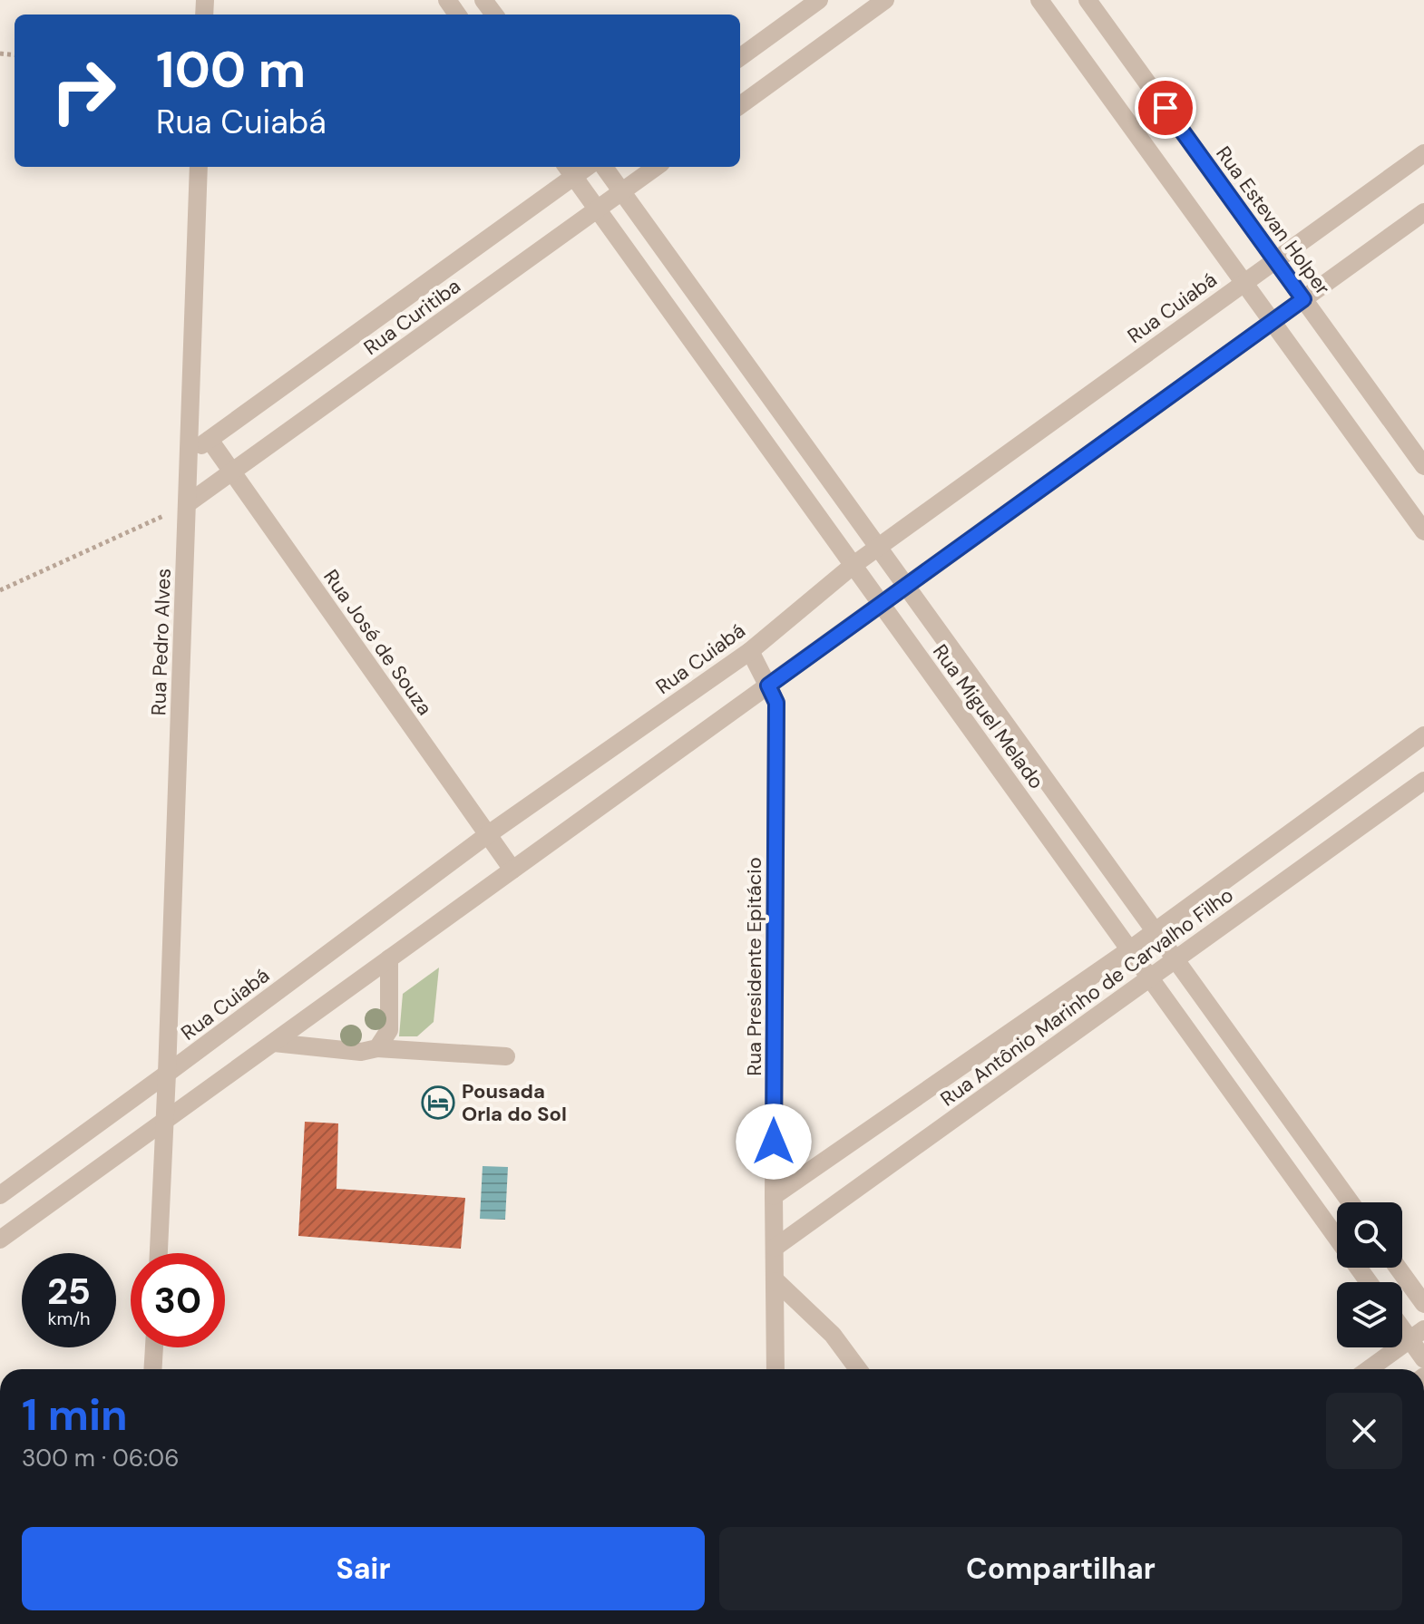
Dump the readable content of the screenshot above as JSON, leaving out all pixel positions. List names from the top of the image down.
{
  "streets": {
    "street": [
      "Rua Estevan Holper",
      "Rua Cuiabá",
      "Rua Curitiba",
      "Rua Pedro Alves",
      "Rua José de Souza",
      "Rua Miguel Melado",
      "Rua Presidente Epitácio",
      "Rua Antônio Marinho de Carvalho Filho"
    ]
  },
  "crossings": [
    ["Rua Estevan Holper", "Rua Cuiabá"],
    ["Rua Cuiabá", "Rua Pedro Alves"],
    ["Rua Cuiabá", "Rua José de Souza"],
    ["Rua Cuiabá", "Rua Miguel Melado"],
    ["Rua Cuiabá", "Rua Presidente Epitácio"],
    ["Rua Curitiba", "Rua Pedro Alves"],
    ["Rua Curitiba", "Rua José de Souza"],
    ["Rua Curitiba", "Rua Miguel Melado"],
    ["Rua Miguel Melado", "Rua Antônio Marinho de Carvalho Filho"],
    ["Rua Presidente Epitácio", "Rua Antônio Marinho de Carvalho Filho"]
  ],
  "places": {
    "hotel": ["Pousada Orla do Sol"]
  },
  "page": {
    "turn": ["100 m", "Rua Cuiabá"],
    "speed": "25 km/h",
    "limit": "30",
    "heading": ["1 min", "300 m · 06:06"],
    "buttons": ["Sair", "Compartilhar"]
  }
}
